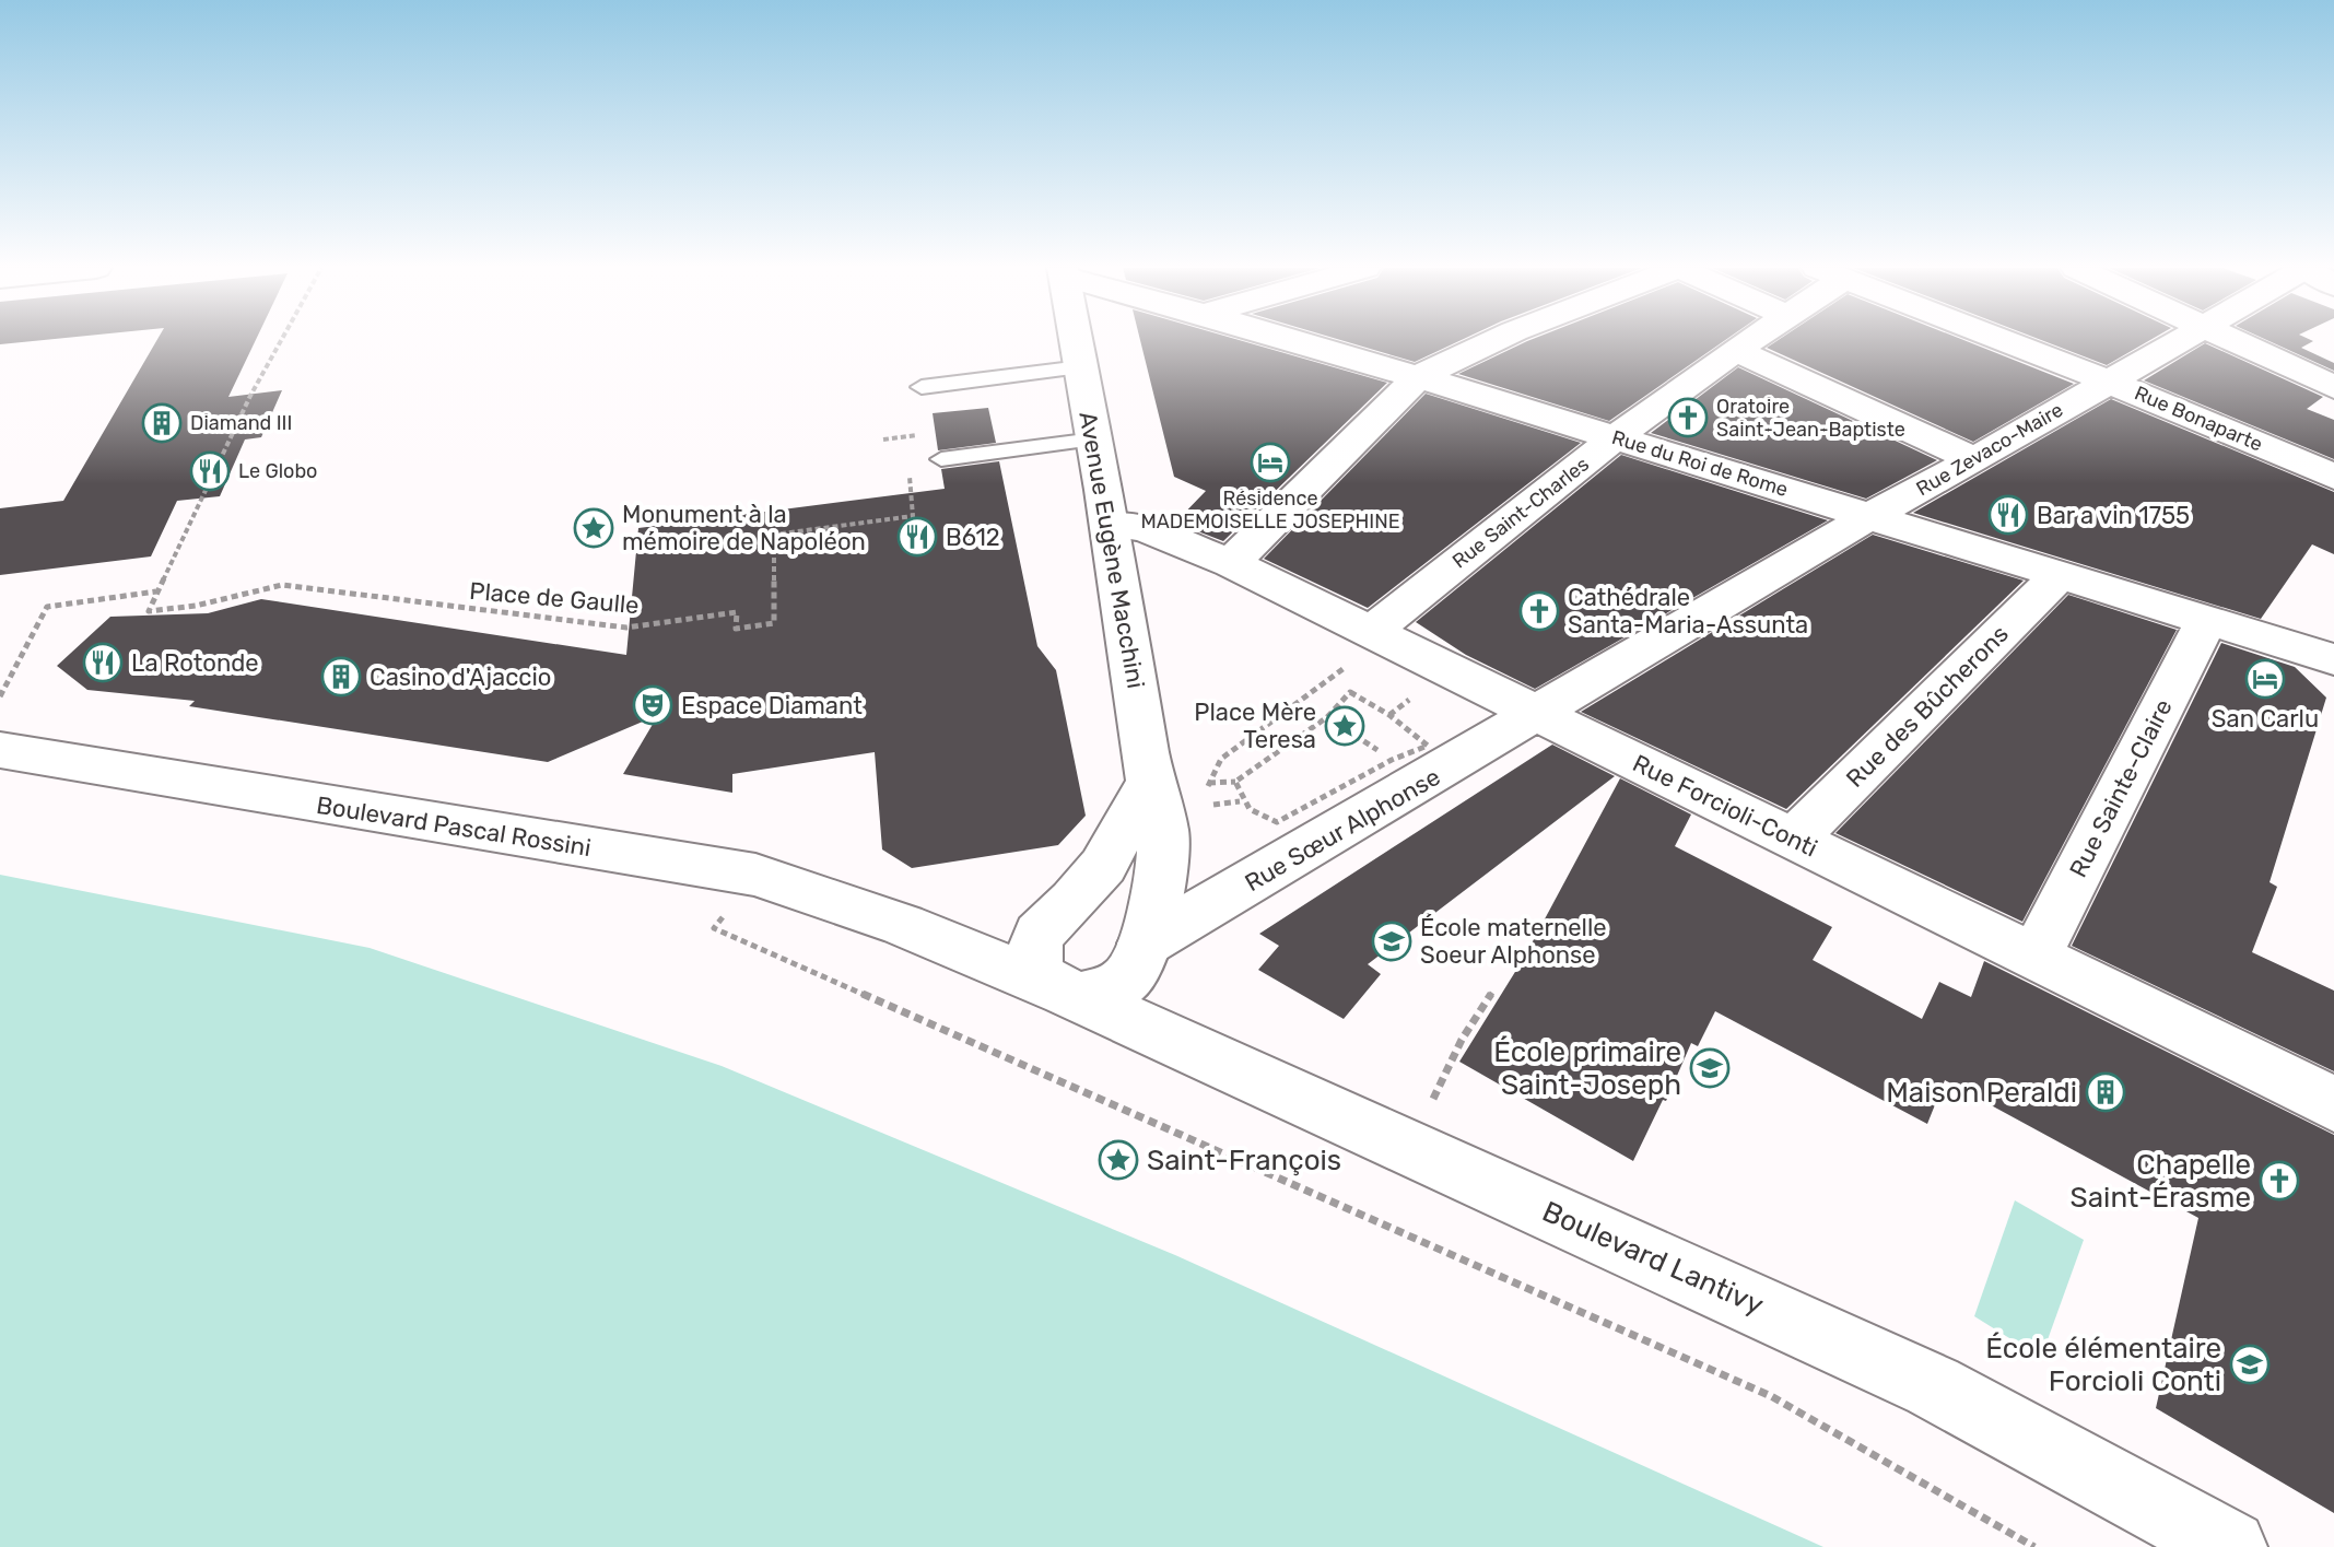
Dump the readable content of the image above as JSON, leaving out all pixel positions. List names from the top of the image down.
{
  "streets": {
    "street": [
      "Rue Bonaparte",
      "Rue Zevaco-Maire",
      "Rue du Roi de Rome",
      "Rue Saint-Charles",
      "Avenue Eugène Macchini",
      "Rue des Bûcherons",
      "Rue Sainte-Claire",
      "Rue Forcioli-Conti",
      "Boulevard Pascal Rossini",
      "Rue Sœur Alphonse",
      "Boulevard Lantivy"
    ],
    "path": ["Place de Gaulle"]
  },
  "crossings": [
    ["Rue Bonaparte", "Rue Zevaco-Maire"],
    ["Rue Zevaco-Maire", "Rue du Roi de Rome"],
    ["Rue Zevaco-Maire", "Rue Forcioli-Conti"],
    ["Rue Zevaco-Maire", "Rue Sœur Alphonse"],
    ["Rue du Roi de Rome", "Rue Saint-Charles"],
    ["Rue du Roi de Rome", "Rue des Bûcherons"],
    ["Rue du Roi de Rome", "Rue Sainte-Claire"],
    ["Rue Saint-Charles", "Rue Forcioli-Conti"],
    ["Avenue Eugène Macchini", "Rue Forcioli-Conti"],
    ["Avenue Eugène Macchini", "Boulevard Pascal Rossini"],
    ["Avenue Eugène Macchini", "Rue Sœur Alphonse"],
    ["Avenue Eugène Macchini", "Boulevard Lantivy"],
    ["Rue des Bûcherons", "Rue Forcioli-Conti"],
    ["Rue Sainte-Claire", "Rue Forcioli-Conti"],
    ["Rue Forcioli-Conti", "Rue Sœur Alphonse"],
    ["Boulevard Pascal Rossini", "Boulevard Lantivy"]
  ],
  "places": {
    "church": ["Oratoire Saint-Jean-Baptiste", "Cathédrale Santa-Maria-Assunta", "Chapelle Saint-Érasme"],
    "building": ["Diamand III", "Casino d'Ajaccio", "Maison Peraldi"],
    "hotel": ["Résidence MADEMOISELLE JOSEPHINE", "San Carlu"],
    "restaurant": [
      "Le Globo",
      "Bar a vin 1755",
      "B612",
      "La Rotonde"
    ],
    "place": ["Monument à la mémoire de Napoléon", "Place Mère Teresa", "Saint-François"],
    "theatre": ["Espace Diamant"],
    "school or university": ["École maternelle Soeur Alphonse", "École primaire Saint-Joseph", "École élémentaire Forcioli Conti"]
  }
}
